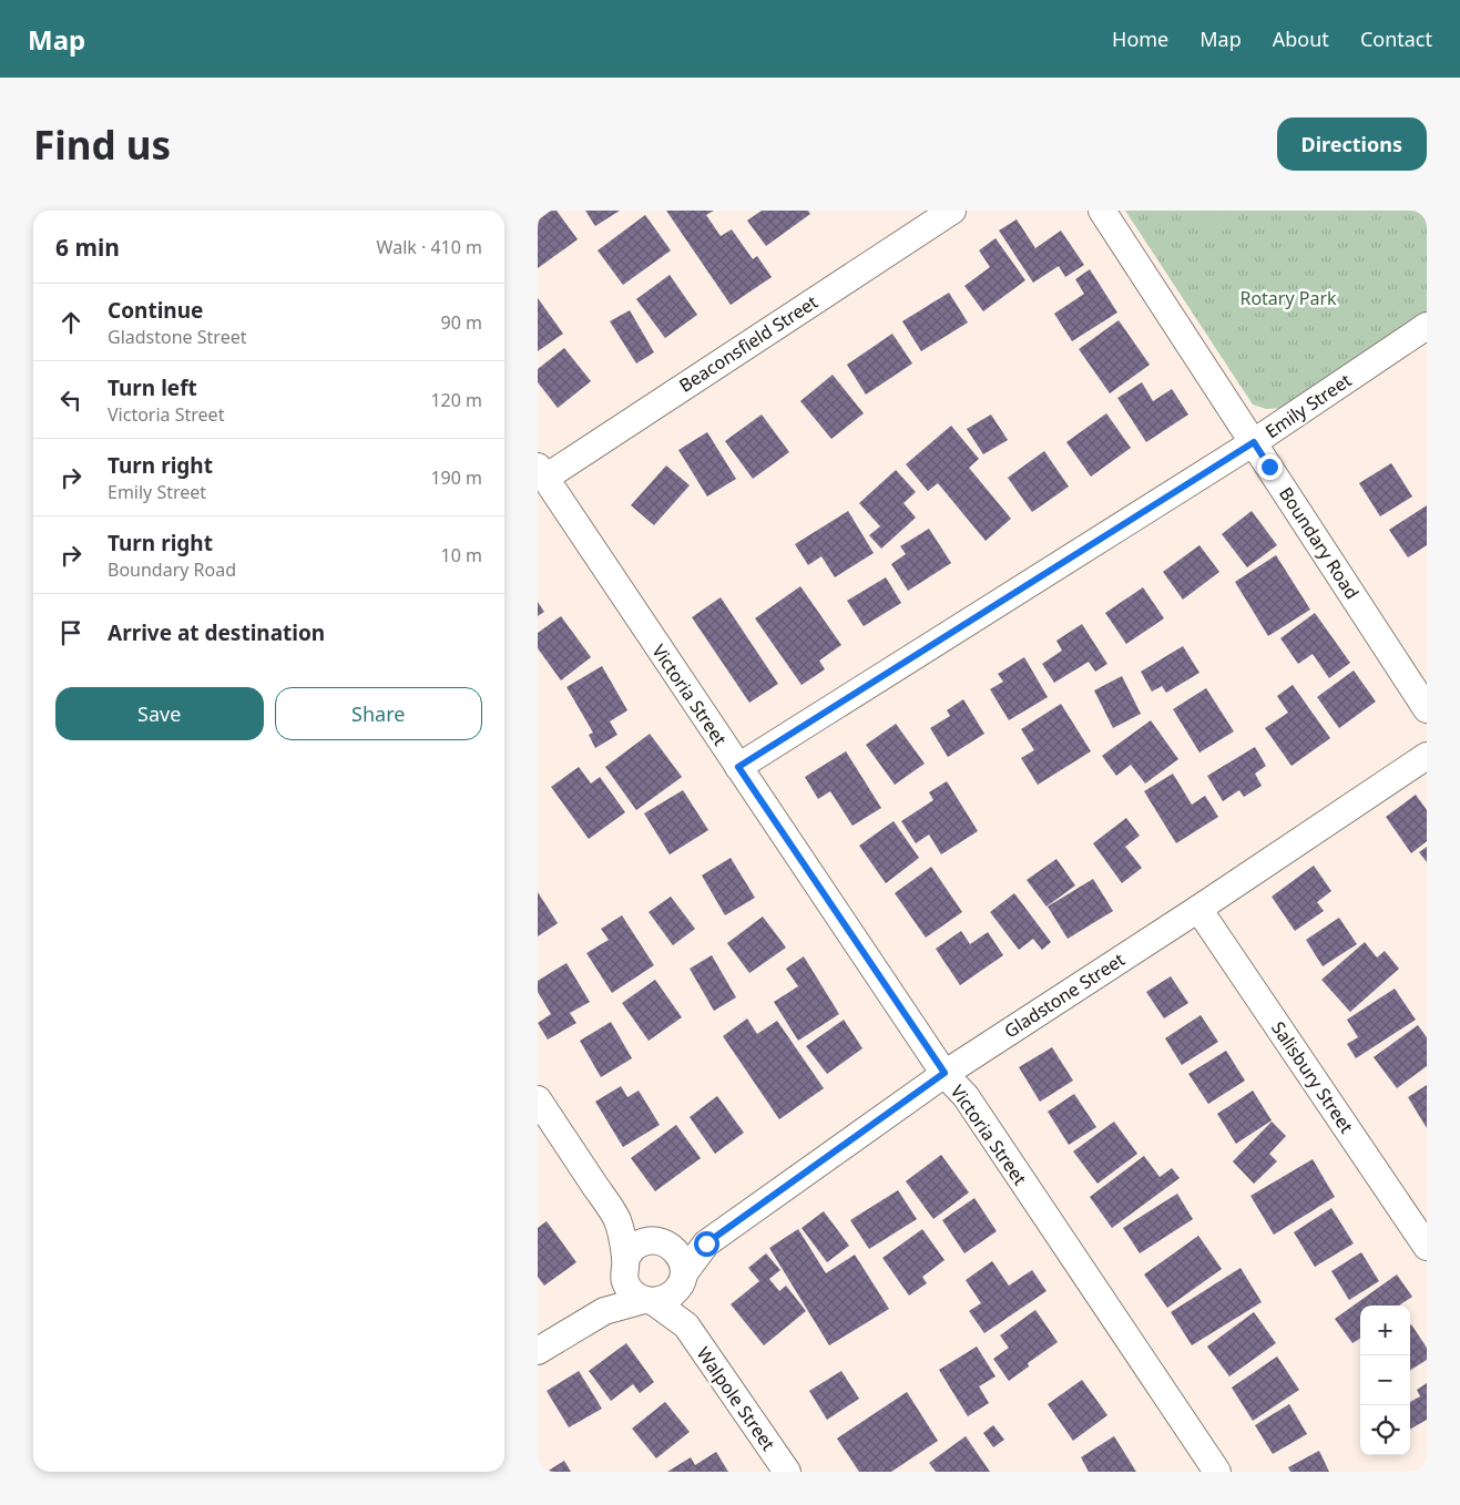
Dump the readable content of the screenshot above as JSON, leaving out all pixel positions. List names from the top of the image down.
{
  "streets": {
    "street": [
      "Beaconsfield Street",
      "Emily Street",
      "Boundary Road",
      "Victoria Street",
      "Gladstone Street",
      "Salisbury Street",
      "Walpole Street"
    ]
  },
  "crossings": [
    ["Beaconsfield Street", "Victoria Street"],
    ["Emily Street", "Boundary Road"],
    ["Emily Street", "Victoria Street"],
    ["Victoria Street", "Gladstone Street"],
    ["Gladstone Street", "Salisbury Street"],
    ["Gladstone Street", "Walpole Street"]
  ],
  "parks": ["Rotary Park"],
  "page": {
    "header": "Map",
    "nav": [
      "Home",
      "Map",
      "About",
      "Contact"
    ],
    "buttons": [
      "Directions",
      ["Save", "Share"]
    ],
    "title": "Find us",
    "heading": ["6 min", "Walk · 410 m"],
    "list": [
      ["Continue", "Gladstone Street", "90 m"],
      ["Turn left", "Victoria Street", "120 m"],
      ["Turn right", "Emily Street", "190 m"],
      ["Turn right", "Boundary Road", "10 m"],
      "Arrive at destination"
    ],
    "map_buttons": ["+", "−"]
  }
}
